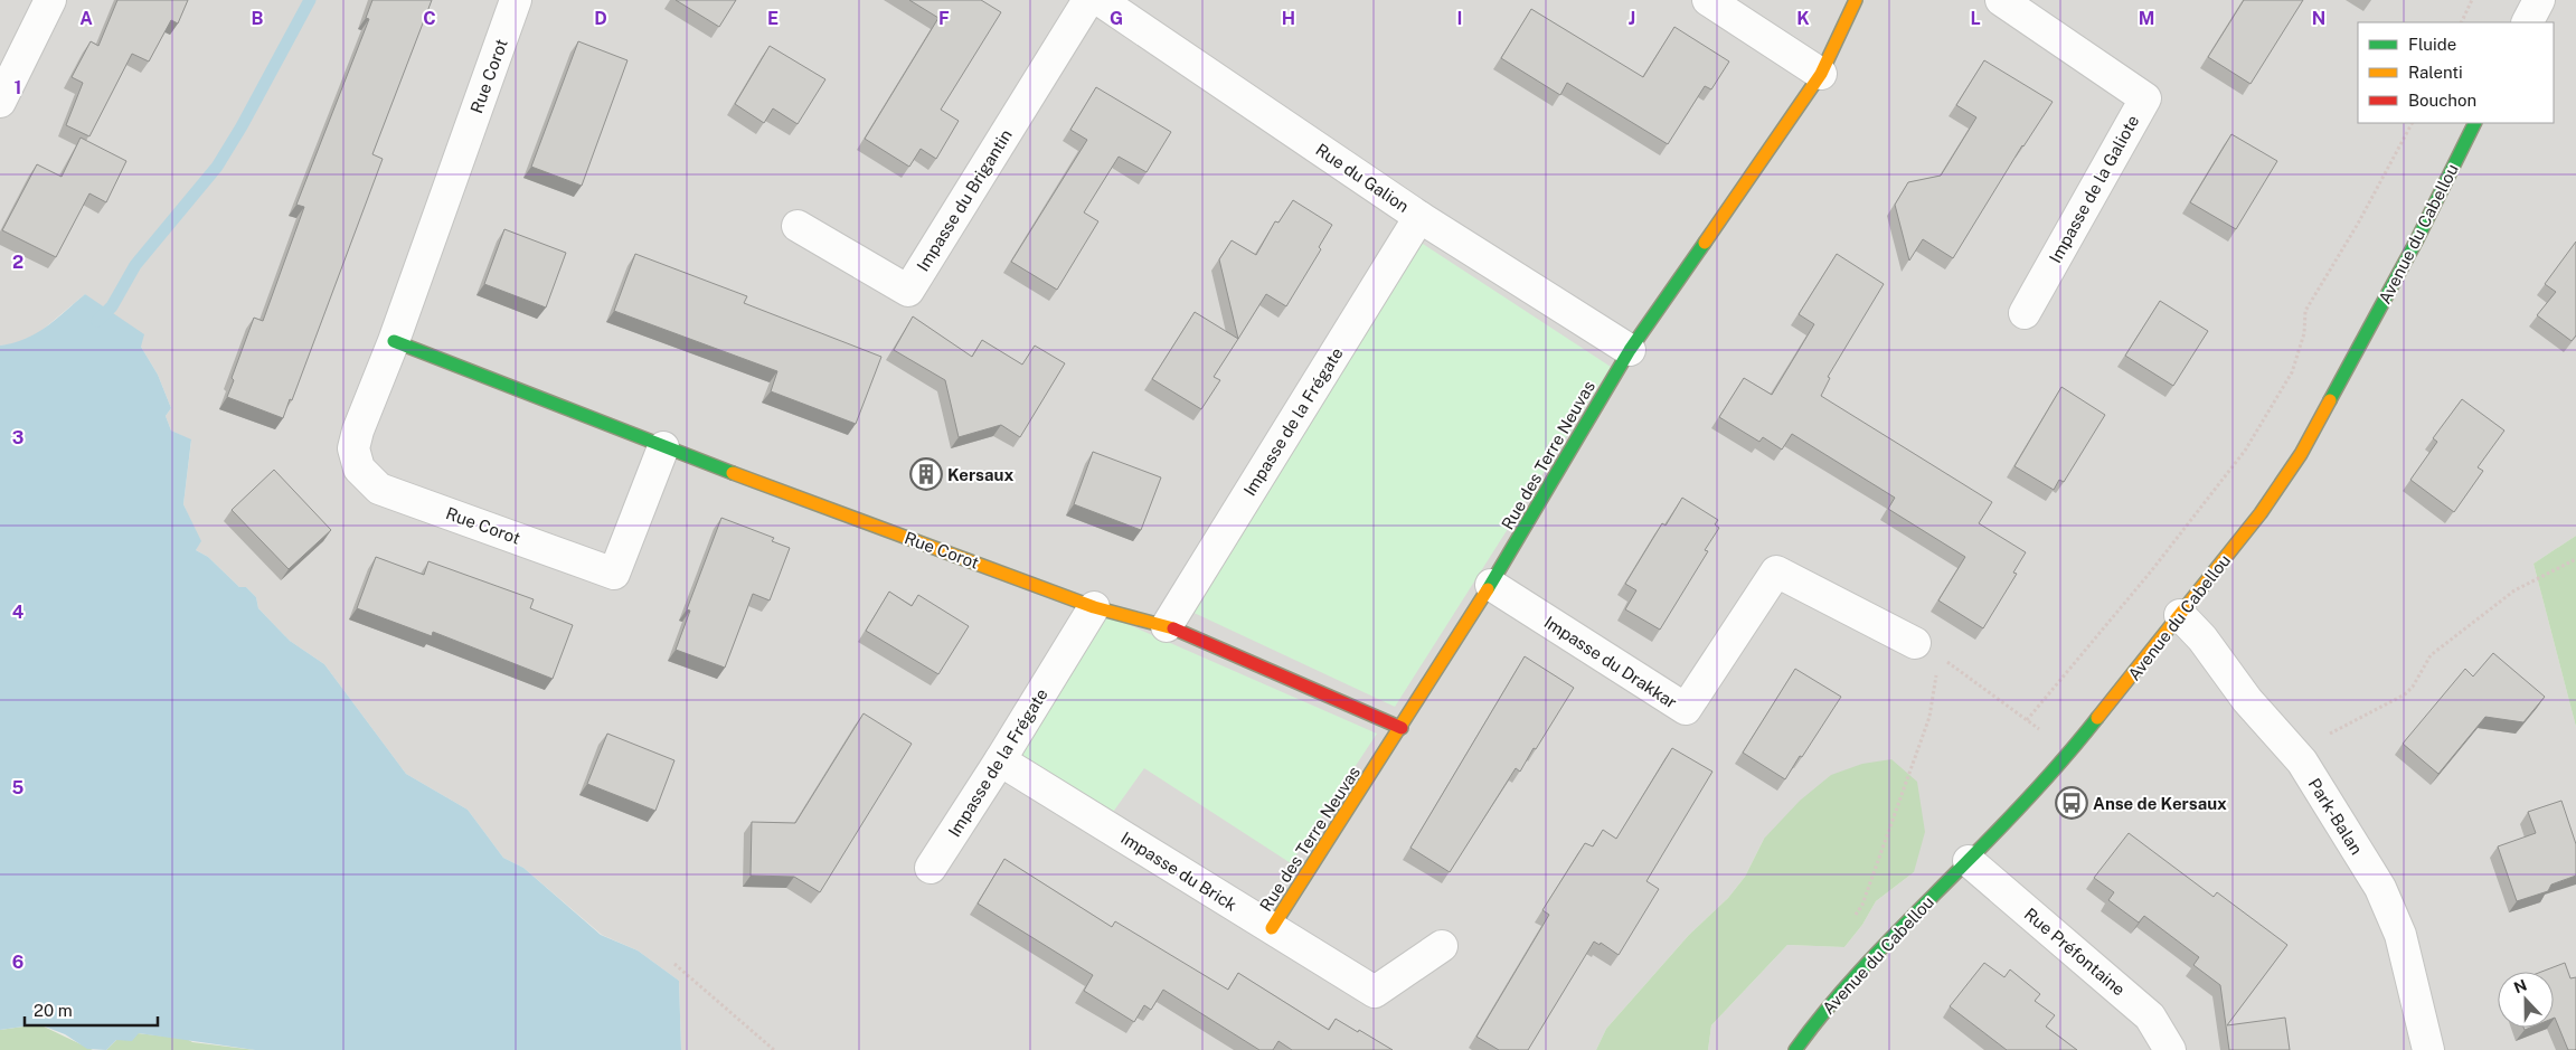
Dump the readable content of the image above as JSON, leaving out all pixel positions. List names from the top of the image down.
{
  "streets": {
    "street": [
      "Rue Corot",
      "Rue du Galion",
      "Impasse de la Galiote",
      "Impasse du Brigantin",
      "Avenue du Cabellou",
      "Impasse de la Frégate",
      "Rue des Terre Neuvas",
      "Impasse du Drakkar",
      "Park-Balan",
      "Impasse du Brick",
      "Rue Préfontaine"
    ]
  },
  "crossings": [
    ["Rue Corot", "Impasse de la Frégate"],
    ["Rue du Galion", "Impasse de la Frégate"],
    ["Rue du Galion", "Rue des Terre Neuvas"],
    ["Avenue du Cabellou", "Park-Balan"],
    ["Avenue du Cabellou", "Rue Préfontaine"],
    ["Impasse de la Frégate", "Impasse du Brick"],
    ["Rue des Terre Neuvas", "Impasse du Drakkar"],
    ["Rue des Terre Neuvas", "Impasse du Brick"]
  ],
  "places": {
    "building": ["Kersaux"],
    "bus stop": ["Anse de Kersaux"]
  },
  "legend": ["Fluide", "Ralenti", "Bouchon"],
  "scale_bar": "20 m",
  "north": "top",
  "grid": {
    "columns": [
      "A",
      "B",
      "C",
      "D",
      "E",
      "F",
      "G",
      "H",
      "I",
      "J",
      "K",
      "L",
      "M",
      "N"
    ],
    "rows": [
      "1",
      "2",
      "3",
      "4",
      "5",
      "6"
    ]
  }
}
